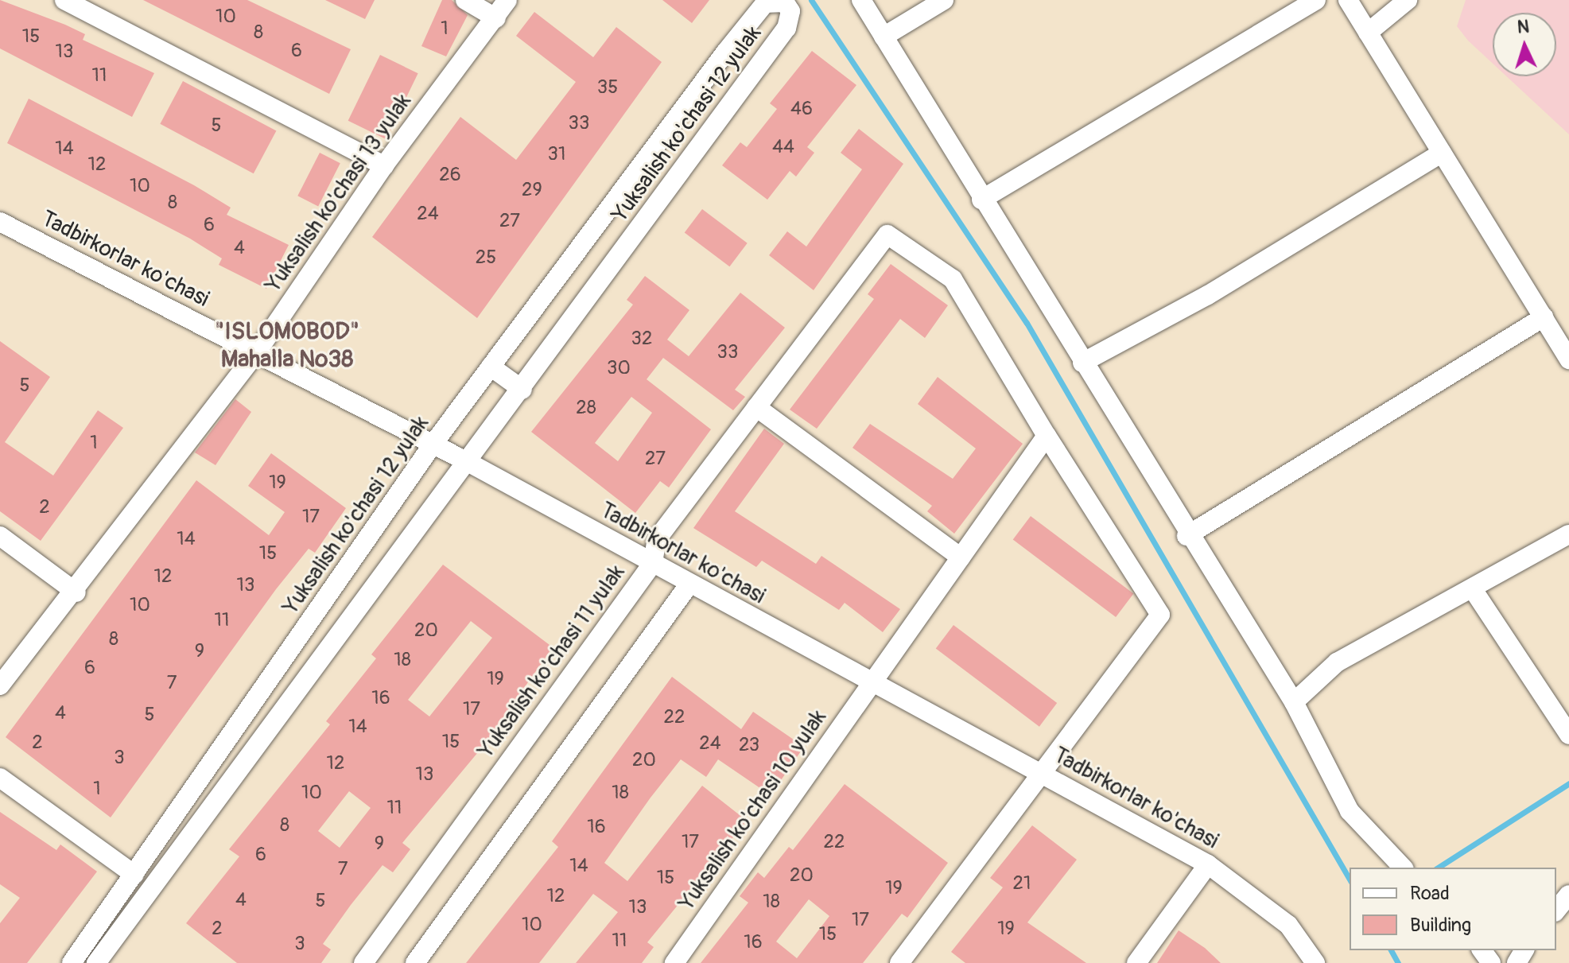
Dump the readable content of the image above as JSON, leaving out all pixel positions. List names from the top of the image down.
{
  "streets": {
    "street": [
      "Yuksalish ko'chasi 12 yulak",
      "Yuksalish ko'chasi 13 yulak",
      "Tadbirkorlar ko'chasi",
      "Yuksalish ko'chasi 11 yulak",
      "Yuksalish ko'chasi 10 yulak"
    ]
  },
  "crossings": [
    ["Yuksalish ko'chasi 12 yulak", "Tadbirkorlar ko'chasi"],
    ["Yuksalish ko'chasi 13 yulak", "Tadbirkorlar ko'chasi"],
    ["Tadbirkorlar ko'chasi", "Yuksalish ko'chasi 11 yulak"],
    ["Tadbirkorlar ko'chasi", "Yuksalish ko'chasi 10 yulak"]
  ],
  "districts": ["\"ISLOMOBOD\" Mahalla №38"],
  "house_numbers": [
    "10",
    "1",
    "8",
    "15",
    "6",
    "13",
    "11",
    "35",
    "46",
    "33",
    "5",
    "44",
    "14",
    "31",
    "12",
    "26",
    "10",
    "29",
    "8",
    "24",
    "27",
    "6",
    "4",
    "25",
    "32",
    "33",
    "30",
    "5",
    "28",
    "1",
    "27",
    "19",
    "2",
    "17",
    "14",
    "15",
    "12",
    "13",
    "10",
    "11",
    "20",
    "8",
    "9",
    "18",
    "6",
    "19",
    "7",
    "16",
    "17",
    "4",
    "5",
    "22",
    "14",
    "15",
    "2",
    "24",
    "23",
    "3",
    "20",
    "12",
    "13",
    "1",
    "10",
    "18",
    "11",
    "8",
    "16",
    "17",
    "22",
    "9",
    "6",
    "14",
    "7",
    "20",
    "15",
    "21",
    "19",
    "12",
    "4",
    "5",
    "18",
    "13",
    "17",
    "10",
    "2",
    "19",
    "15",
    "11",
    "16",
    "3"
  ],
  "legend": ["Road", "Building"],
  "north": "top"
}
